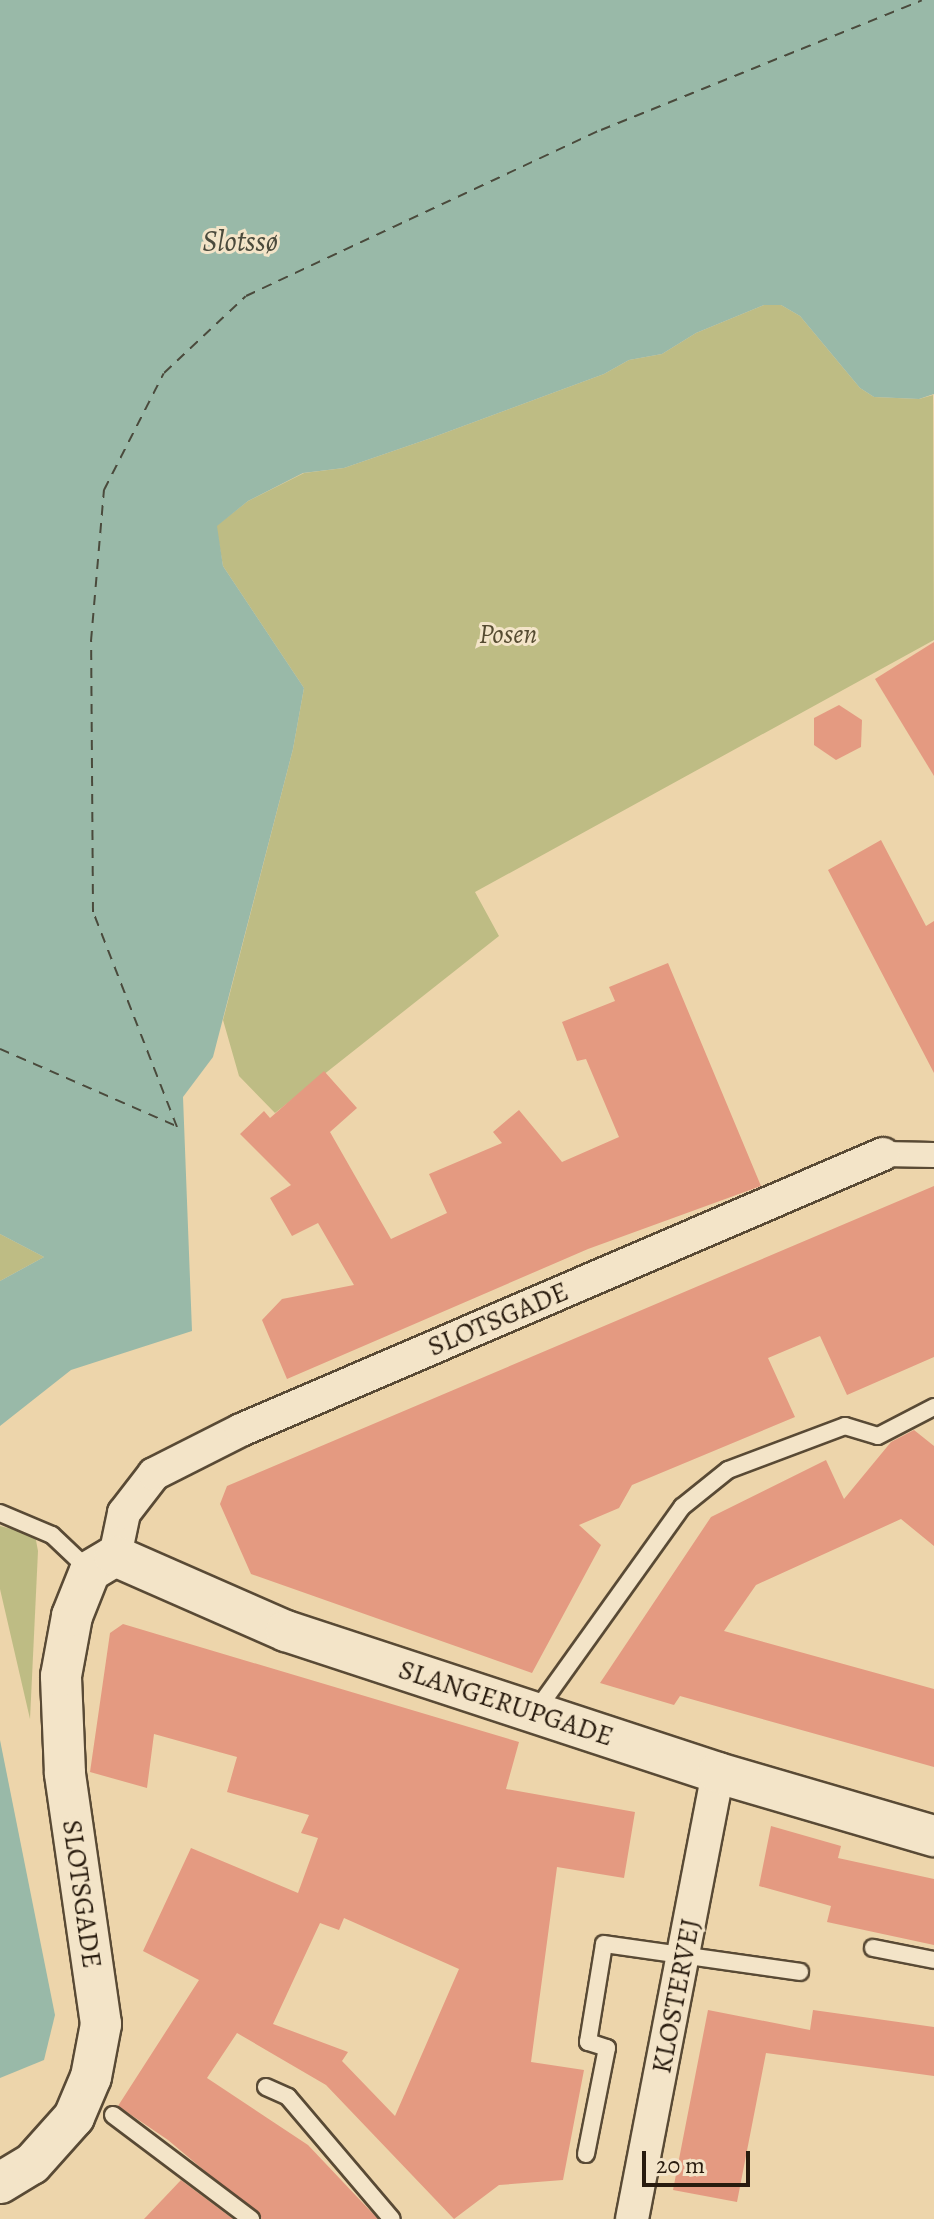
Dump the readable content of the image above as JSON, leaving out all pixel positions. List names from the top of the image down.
{
  "streets": {
    "street": ["SLOTSGADE", "SLANGERUPGADE", "KLOSTERVEJ"]
  },
  "crossings": [
    ["SLOTSGADE", "SLANGERUPGADE"],
    ["SLANGERUPGADE", "KLOSTERVEJ"]
  ],
  "water": ["Slotssø"],
  "parks": ["Posen"],
  "scale_bar": "20 m"
}
